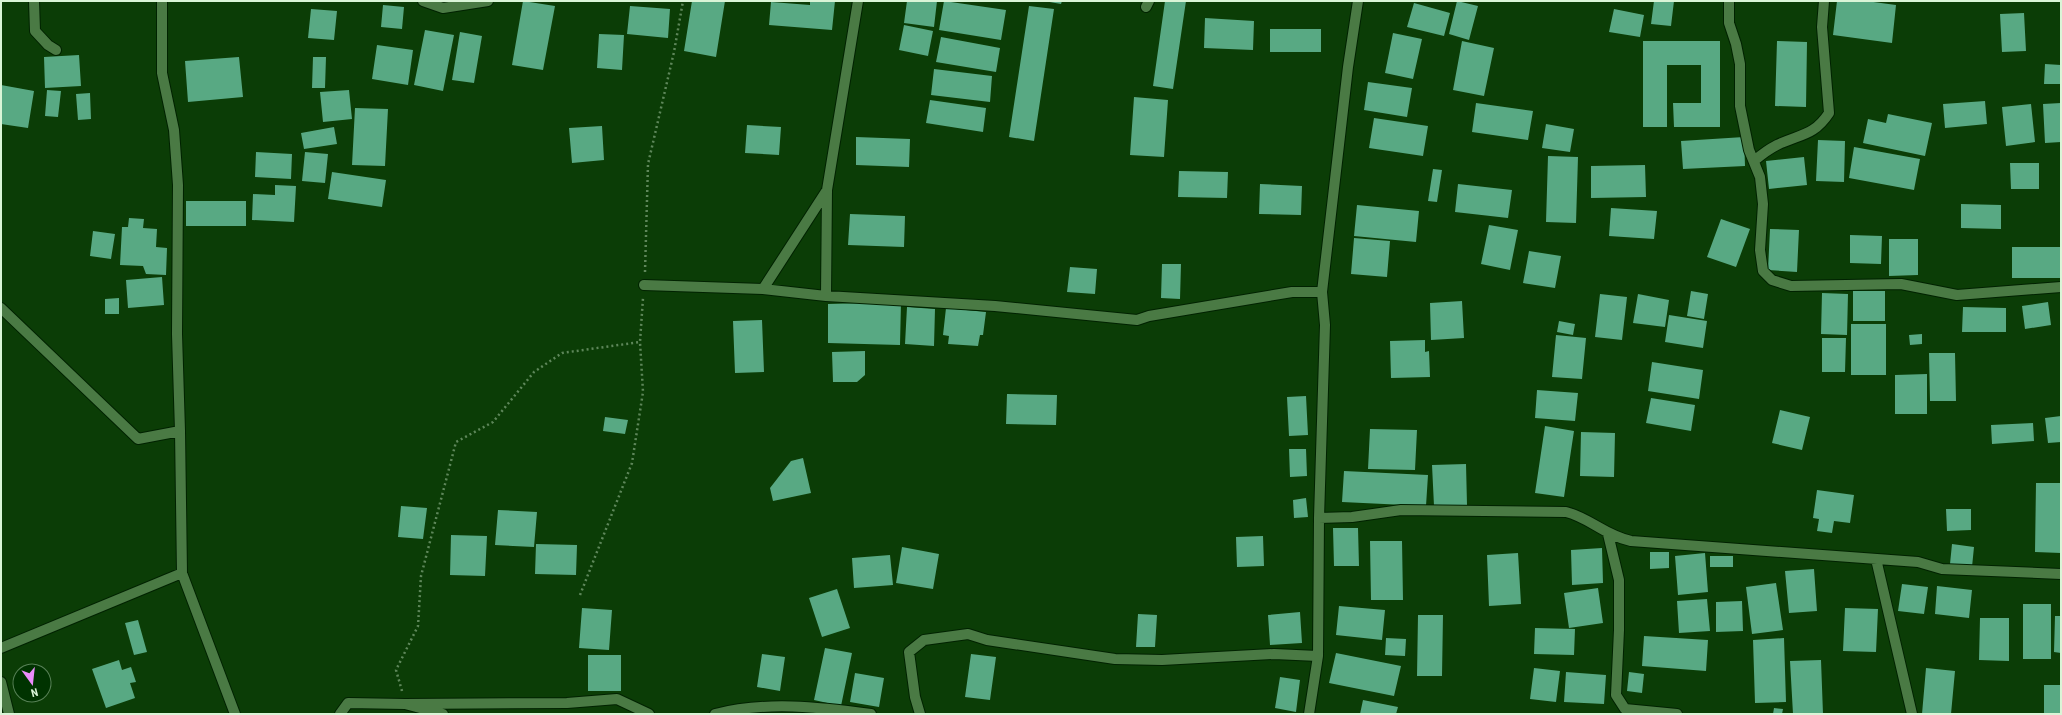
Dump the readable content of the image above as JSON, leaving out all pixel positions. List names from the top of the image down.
{
  "north": "bottom"
}
